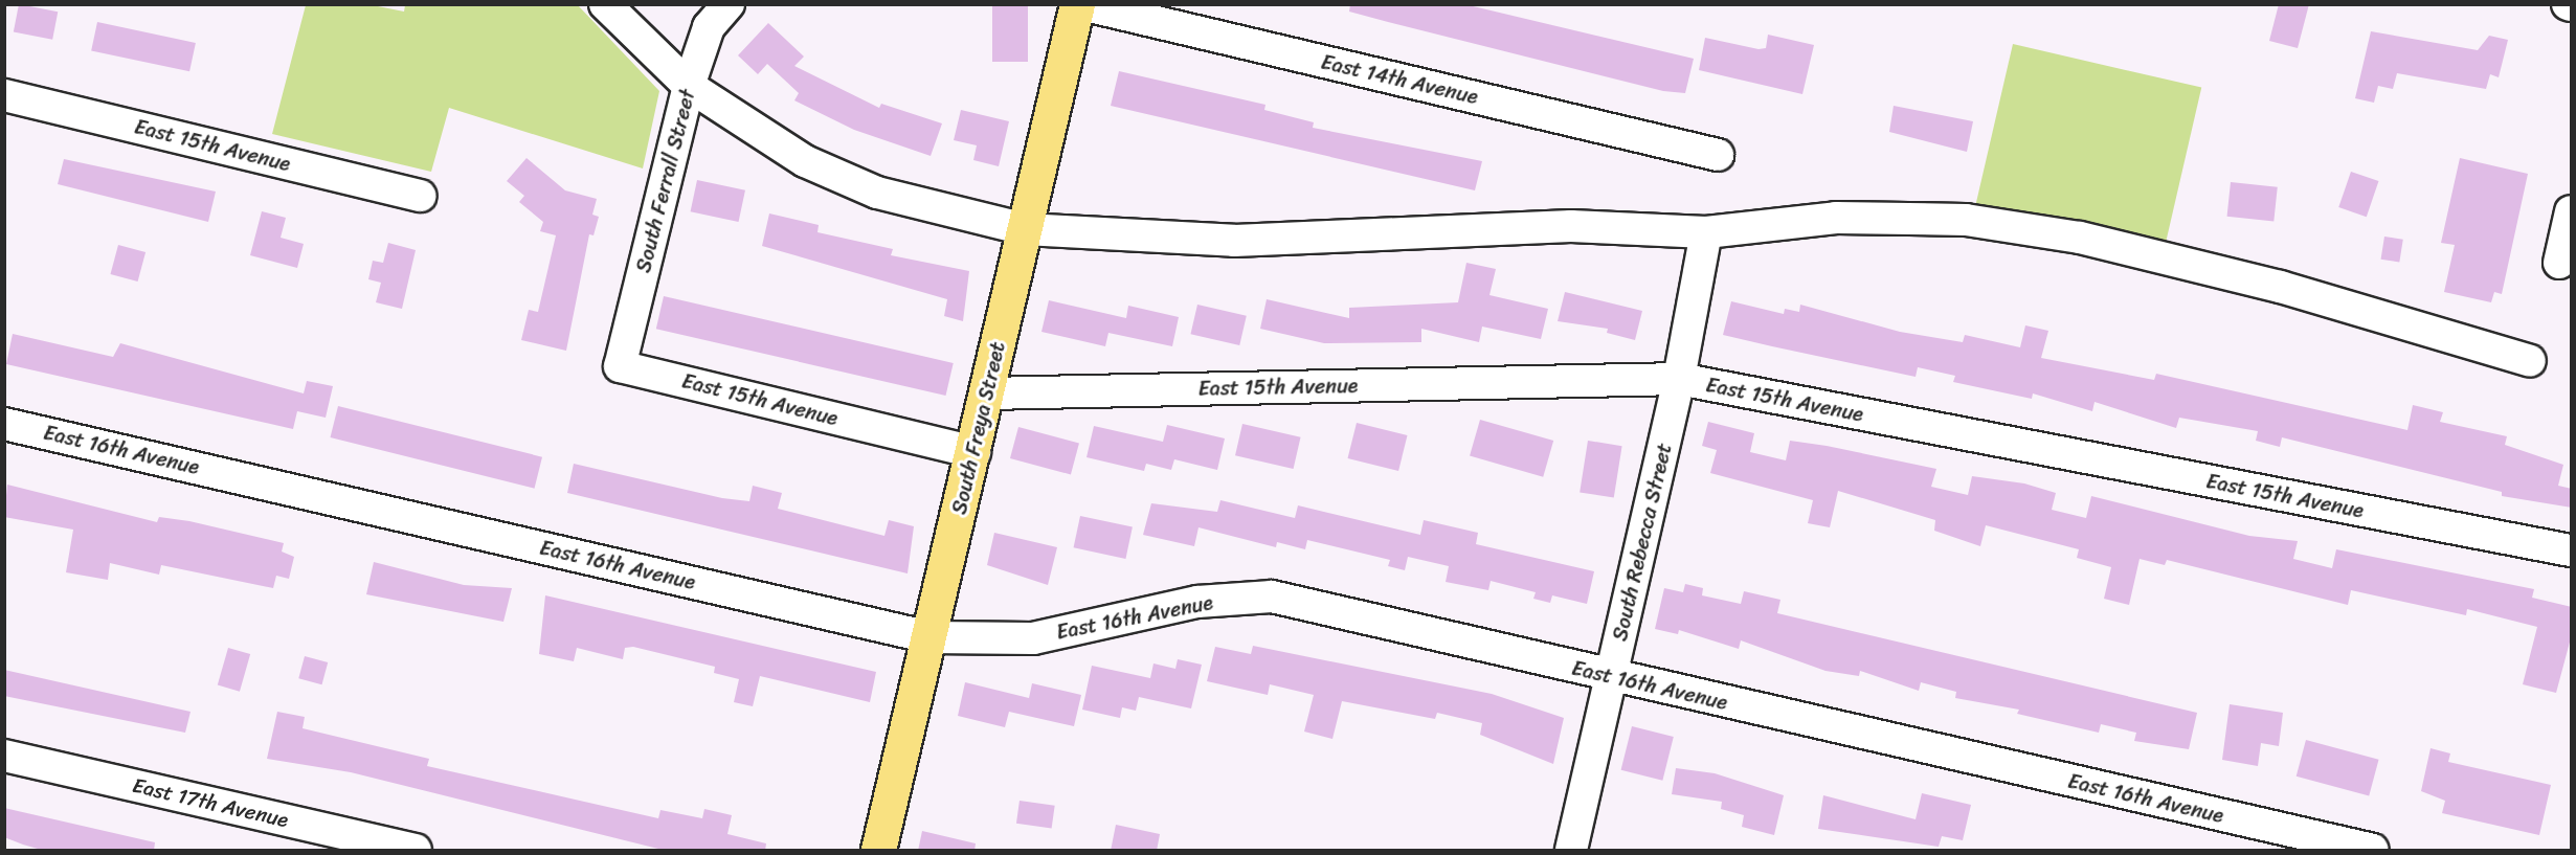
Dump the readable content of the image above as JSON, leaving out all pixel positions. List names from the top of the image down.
{
  "streets": {
    "main road": ["South Freya Street"],
    "street": [
      "East 14th Avenue",
      "East 15th Avenue",
      "South Ferrall Street",
      "East 16th Avenue",
      "South Rebecca Street",
      "East 17th Avenue"
    ]
  },
  "crossings": [
    ["East 14th Avenue", "South Freya Street"],
    ["East 15th Avenue", "South Ferrall Street"],
    ["East 15th Avenue", "South Freya Street"],
    ["East 15th Avenue", "South Rebecca Street"],
    ["South Freya Street", "East 16th Avenue"],
    ["East 16th Avenue", "South Rebecca Street"]
  ]
}
